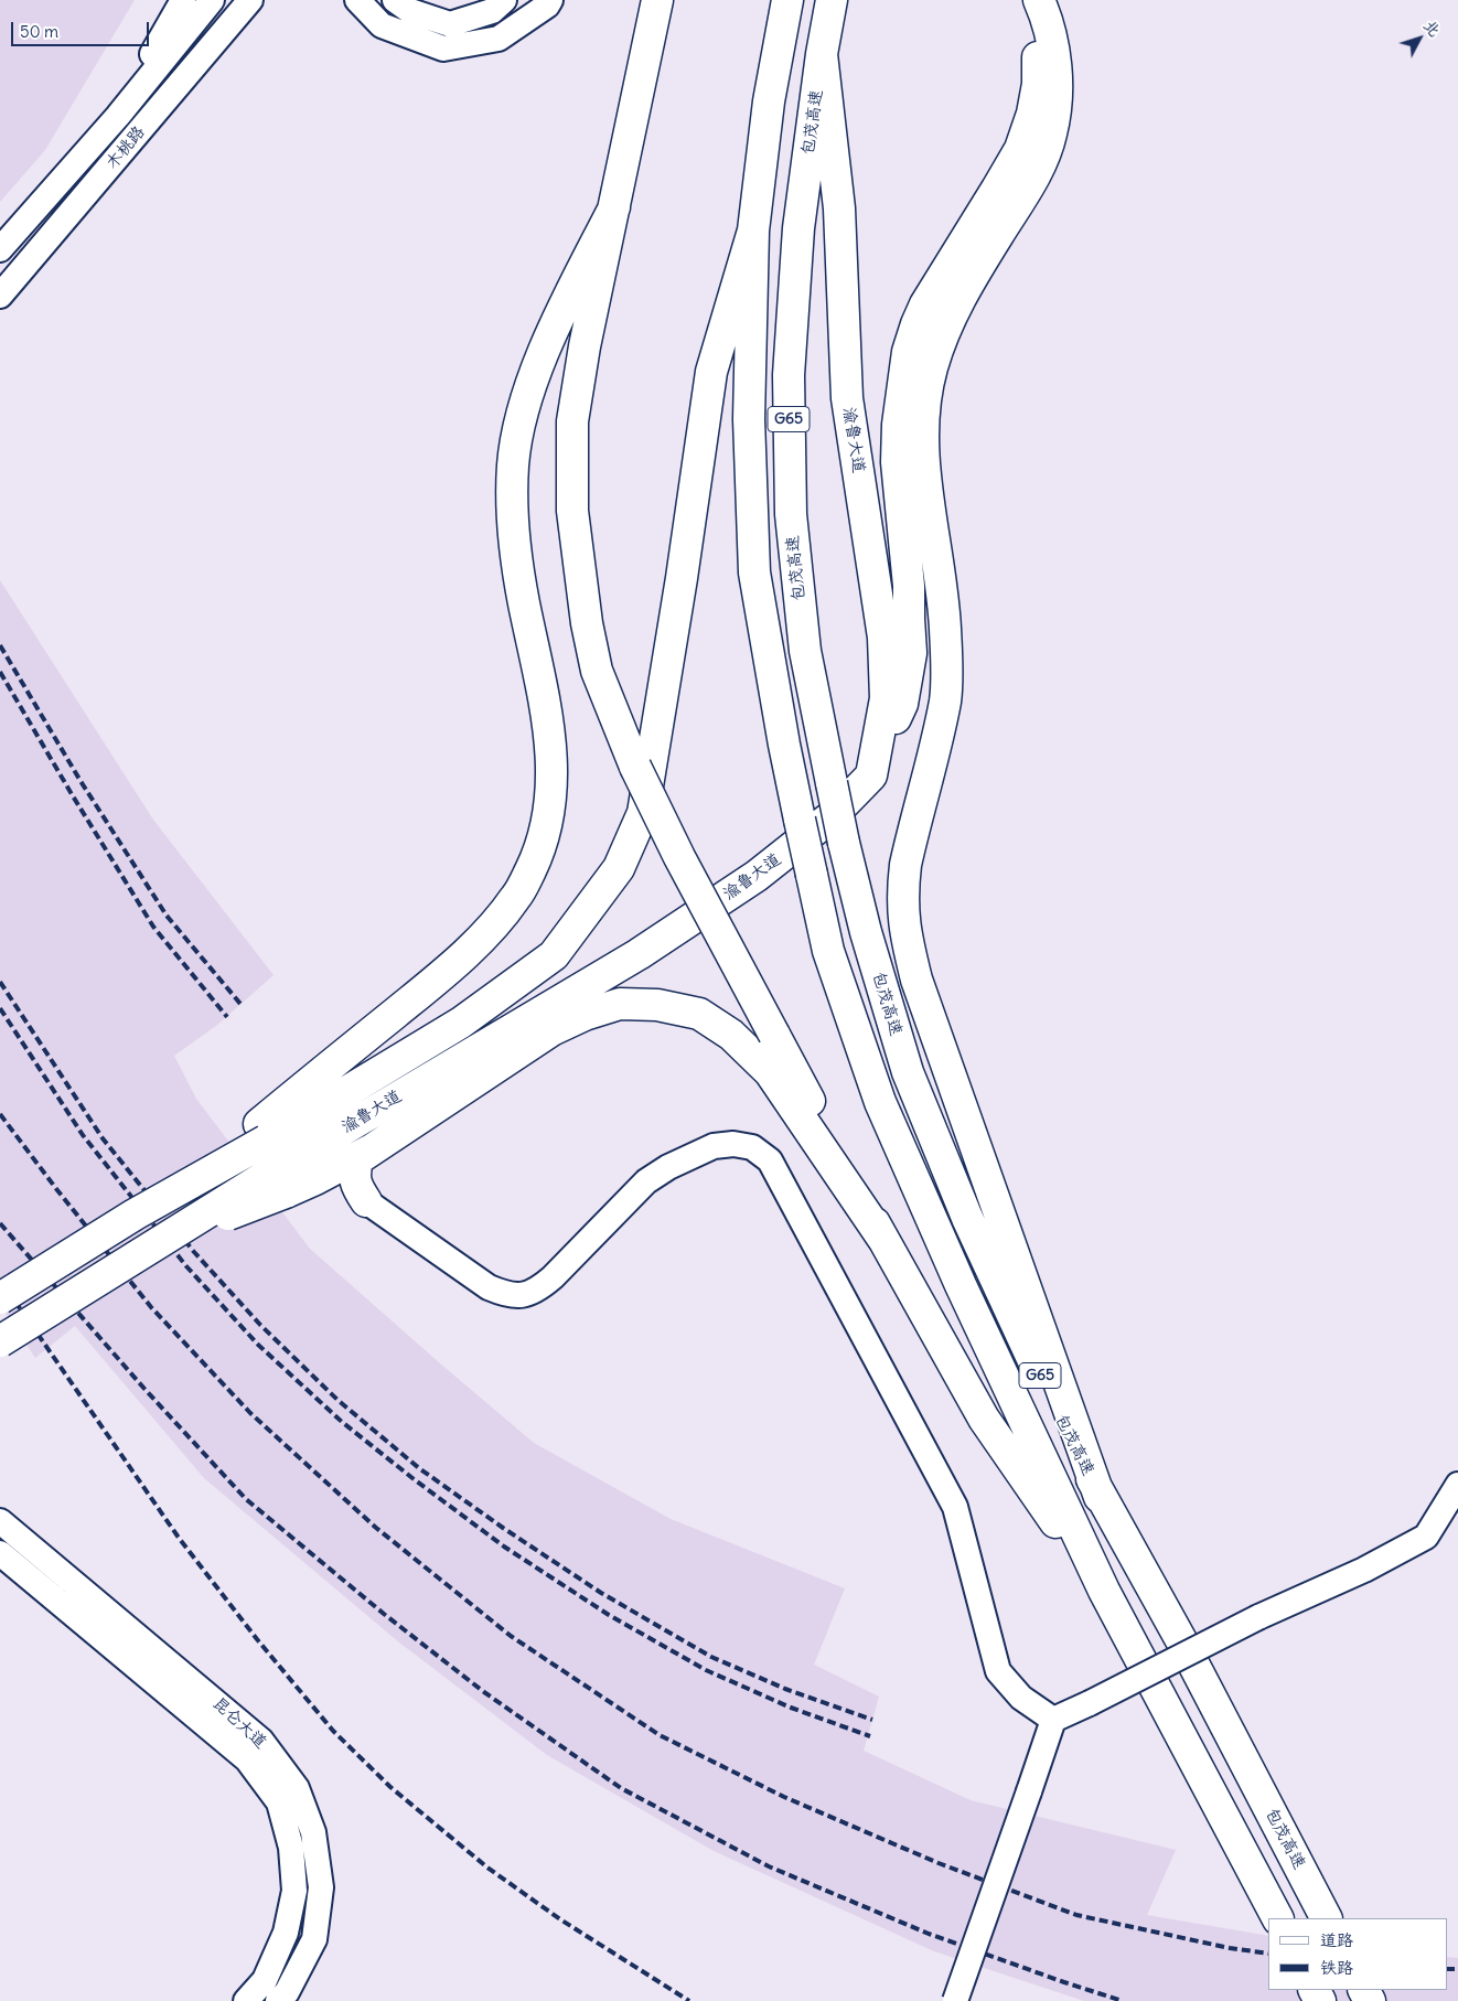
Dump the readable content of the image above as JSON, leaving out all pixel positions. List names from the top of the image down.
{
  "streets": {
    "highway": ["包茂高速", "G65", "渝鲁大道"],
    "street": ["木桃路", "昆仑大道"]
  },
  "crossings": [
    ["包茂高速", "渝鲁大道"]
  ],
  "legend": ["道路", "铁路"],
  "scale_bar": "50 m",
  "north": "top right"
}
